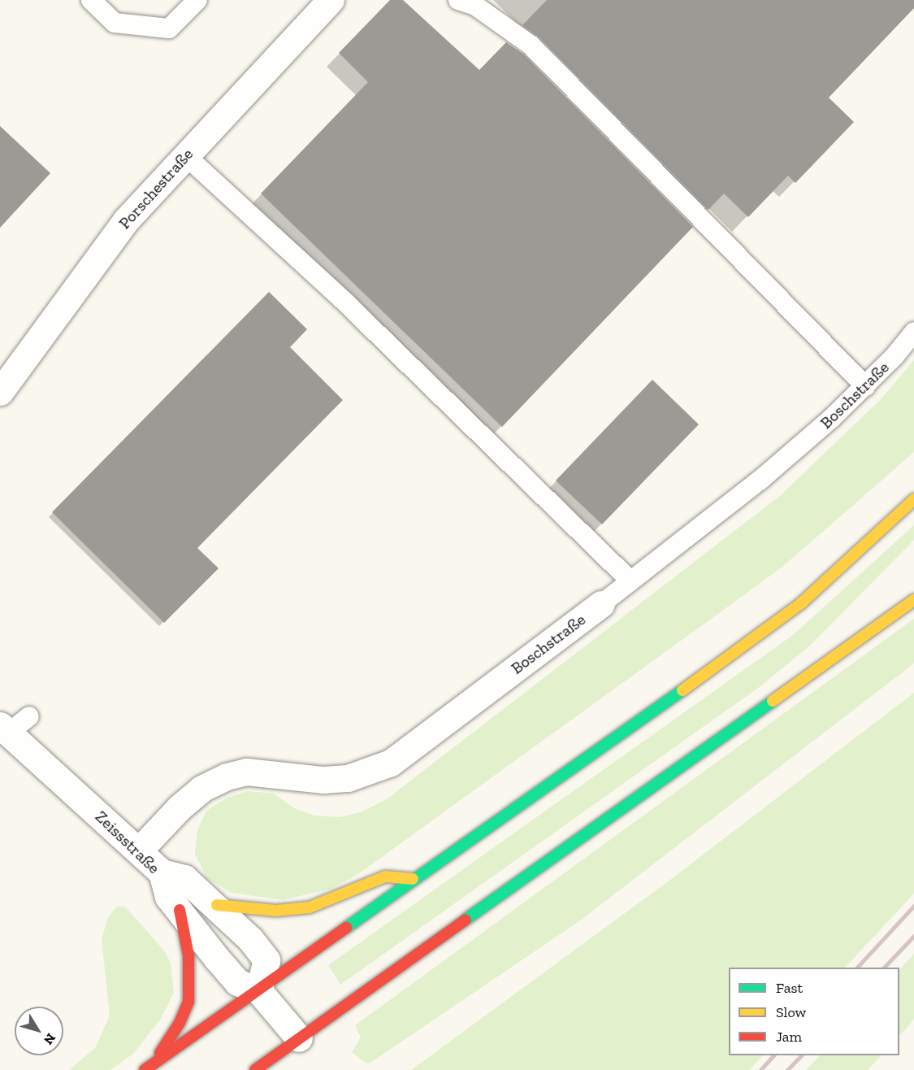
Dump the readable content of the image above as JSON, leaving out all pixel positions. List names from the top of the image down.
{
  "streets": {
    "street": ["Porschestraße", "Boschstraße", "Zeissstraße"]
  },
  "crossings": [
    ["Boschstraße", "Zeissstraße"]
  ],
  "legend": ["Fast", "Slow", "Jam"],
  "north": "bottom right"
}
